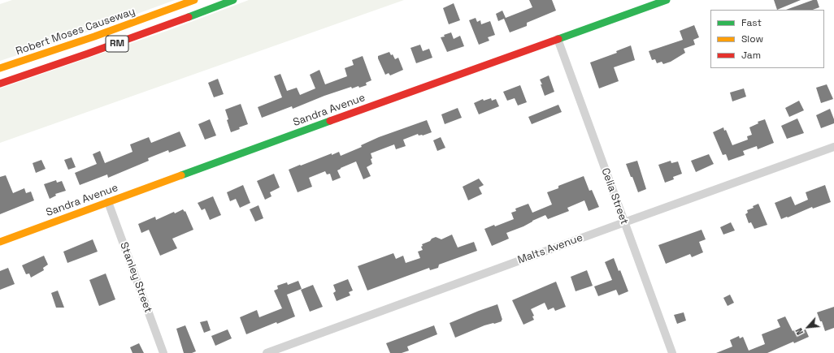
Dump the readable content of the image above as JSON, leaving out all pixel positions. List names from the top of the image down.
{
  "streets": {
    "main road": ["Robert Moses Causeway", "RM", "Sandra Avenue"],
    "street": ["Celia Street", "Malts Avenue", "Stanley Street"]
  },
  "crossings": [
    ["Sandra Avenue", "Celia Street"],
    ["Sandra Avenue", "Stanley Street"],
    ["Celia Street", "Malts Avenue"]
  ],
  "legend": ["Fast", "Slow", "Jam"],
  "north": "bottom left"
}
